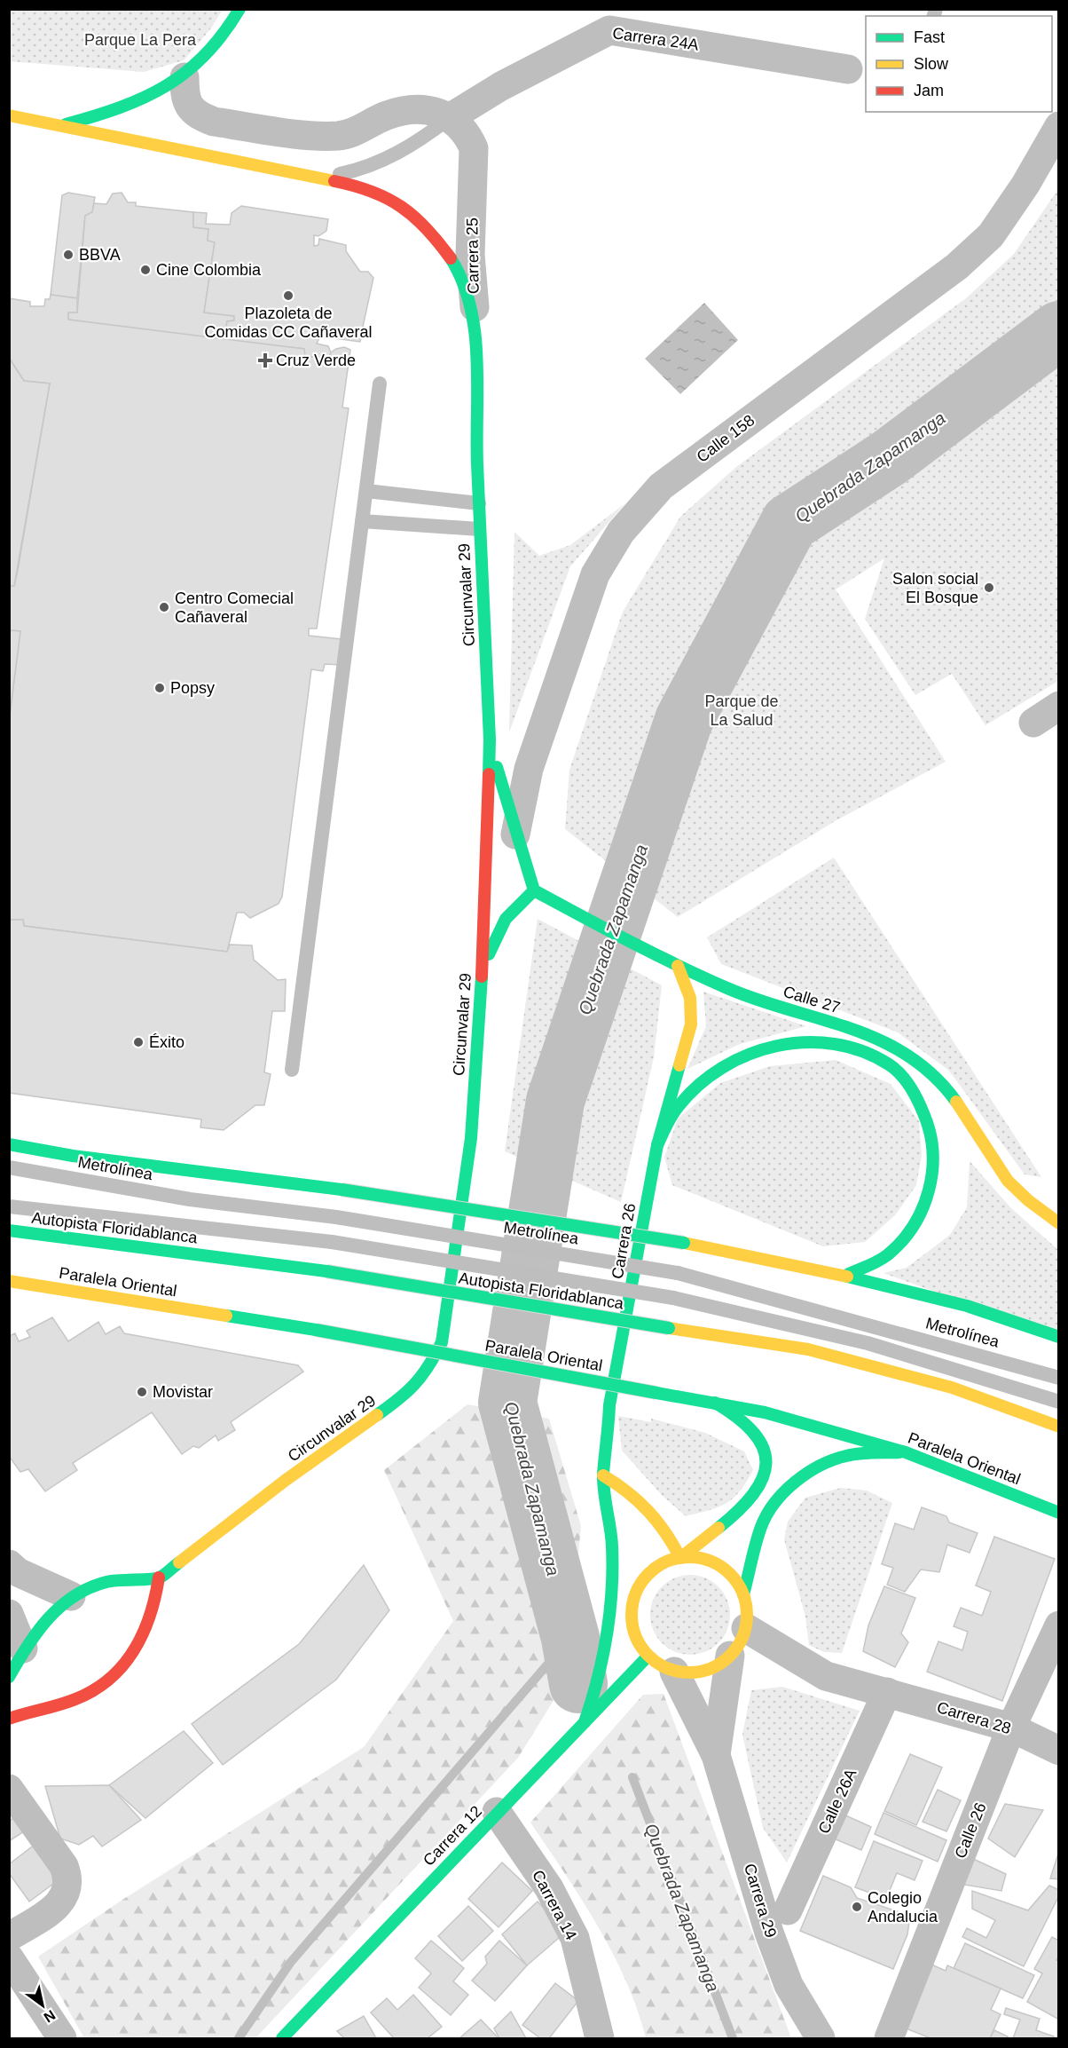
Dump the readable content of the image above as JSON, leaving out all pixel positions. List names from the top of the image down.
{
  "streets": {
    "main road": [
      "Carrera 25",
      "Circunvalar 29",
      "Calle 27",
      "Autopista Floridablanca",
      "Carrera 26",
      "Paralela Oriental",
      "Carrera 12"
    ],
    "street": [
      "Carrera 24A",
      "Calle 158",
      "Carrera 28",
      "Calle 26A",
      "Calle 26",
      "Carrera 29",
      "Carrera 14"
    ],
    "lane": ["Metrolínea"]
  },
  "crossings": [
    ["Carrera 24A", "Carrera 25"],
    ["Carrera 25", "Circunvalar 29"],
    ["Calle 27", "Carrera 26"],
    ["Carrera 26", "Carrera 12"],
    ["Carrera 28", "Calle 26A"],
    ["Carrera 28", "Calle 26"],
    ["Carrera 28", "Carrera 12"],
    ["Carrera 28", "Carrera 29"],
    ["Carrera 12", "Carrera 29"],
    ["Carrera 12", "Carrera 14"]
  ],
  "water": ["Quebrada Zapamanga"],
  "parks": ["Parque La Pera", "Parque de La Salud"],
  "places": {
    "other": [
      "BBVA",
      "Cine Colombia",
      "Plazoleta de Comidas CC Cañaveral",
      "Salon social El Bosque",
      "Centro Comecial Cañaveral",
      "Popsy",
      "Éxito",
      "Movistar",
      "Colegio Andalucia"
    ],
    "health": ["Cruz Verde"]
  },
  "legend": ["Fast", "Slow", "Jam"],
  "north": "bottom right"
}
